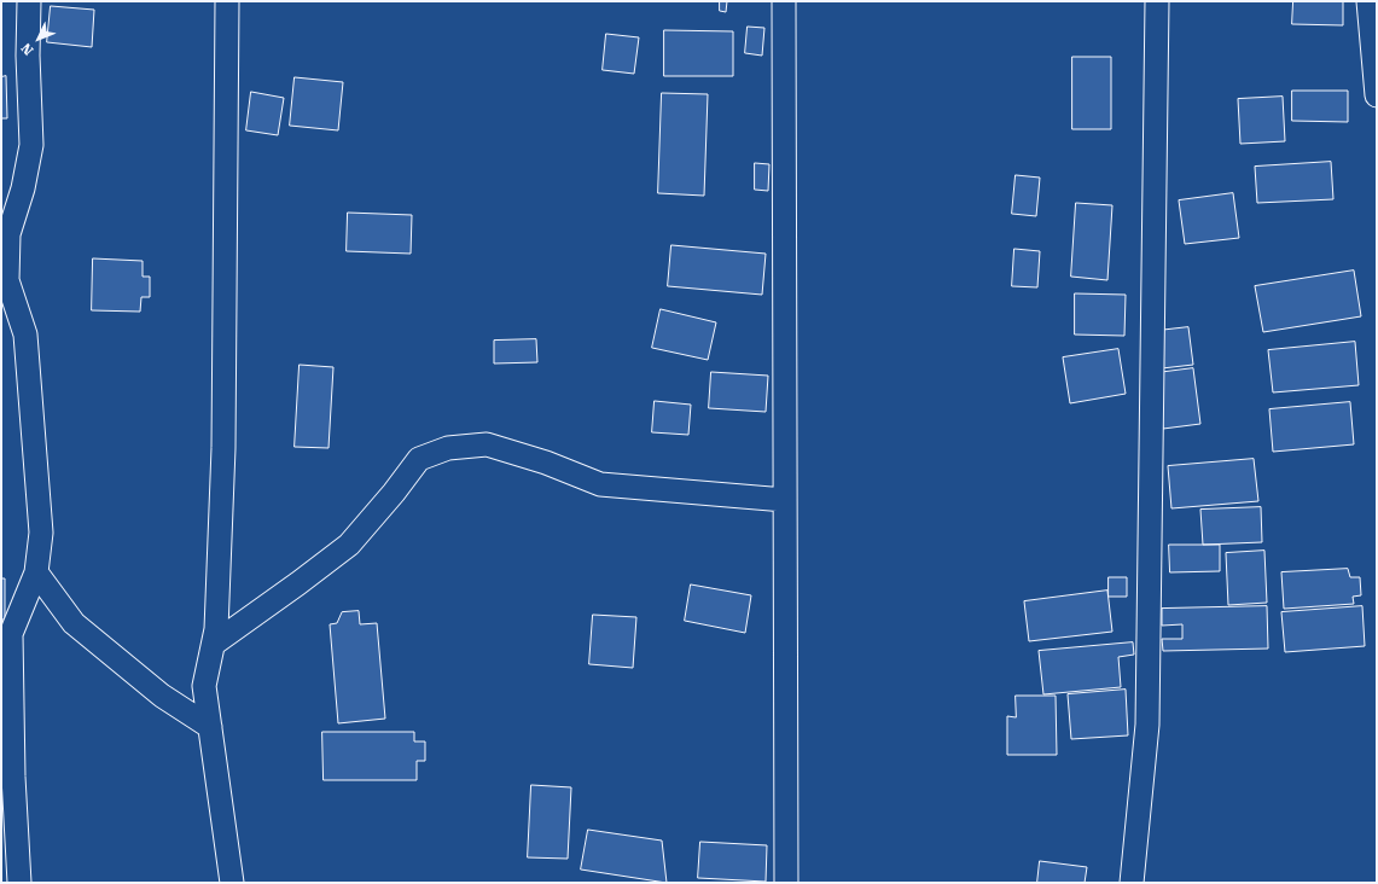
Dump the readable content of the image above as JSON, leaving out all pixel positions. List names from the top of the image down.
{
  "north": "bottom left"
}
